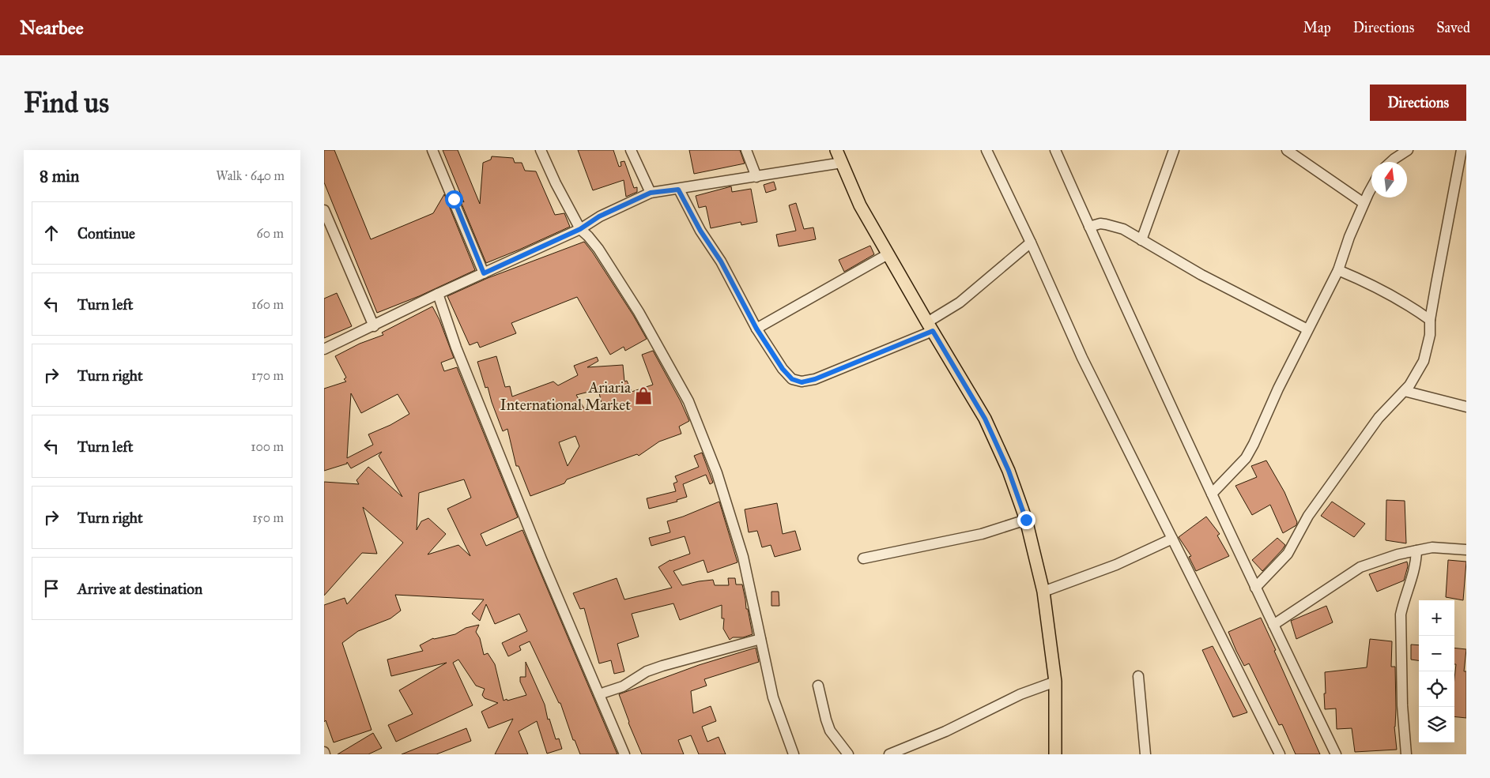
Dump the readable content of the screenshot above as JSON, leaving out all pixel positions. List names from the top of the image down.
{
  "places": {
    "shop": ["Ariaria International Market"]
  },
  "north": "top",
  "page": {
    "header": "Nearbee",
    "nav": ["Map", "Directions", "Saved"],
    "buttons": "Directions",
    "title": "Find us",
    "heading": ["8 min", "Walk · 640 m"],
    "list": [
      ["Continue", "60 m"],
      ["Turn left", "160 m"],
      ["Turn right", "170 m"],
      ["Turn left", "100 m"],
      ["Turn right", "150 m"],
      "Arrive at destination"
    ],
    "map_buttons": ["+", "−"]
  }
}
